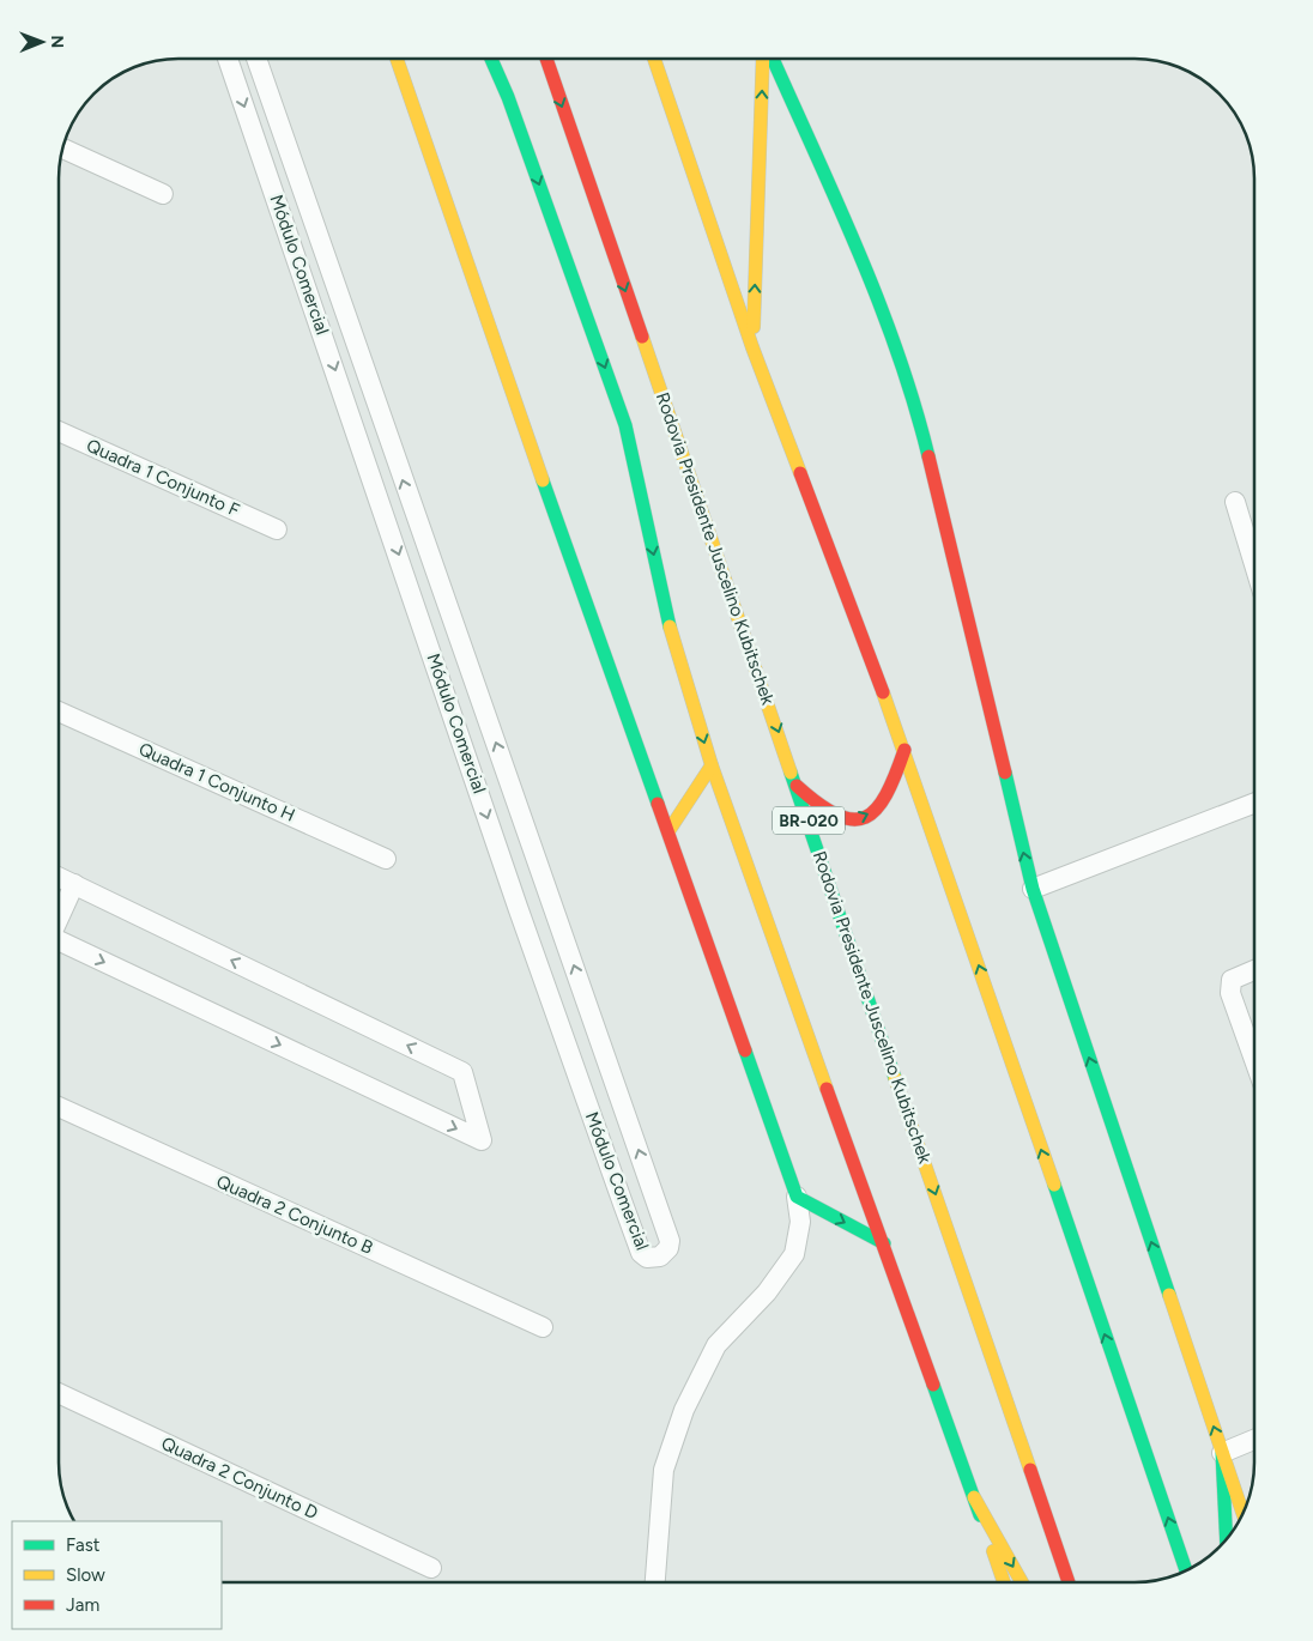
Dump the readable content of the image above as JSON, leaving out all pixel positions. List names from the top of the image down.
{
  "streets": {
    "main road": ["Rodovia Presidente Juscelino Kubitschek", "BR-020"],
    "street": [
      "Módulo Comercial",
      "Quadra 1 Conjunto F",
      "Quadra 1 Conjunto H",
      "Quadra 2 Conjunto B",
      "Quadra 2 Conjunto D"
    ]
  },
  "legend": ["Fast", "Slow", "Jam"],
  "north": "right"
}
